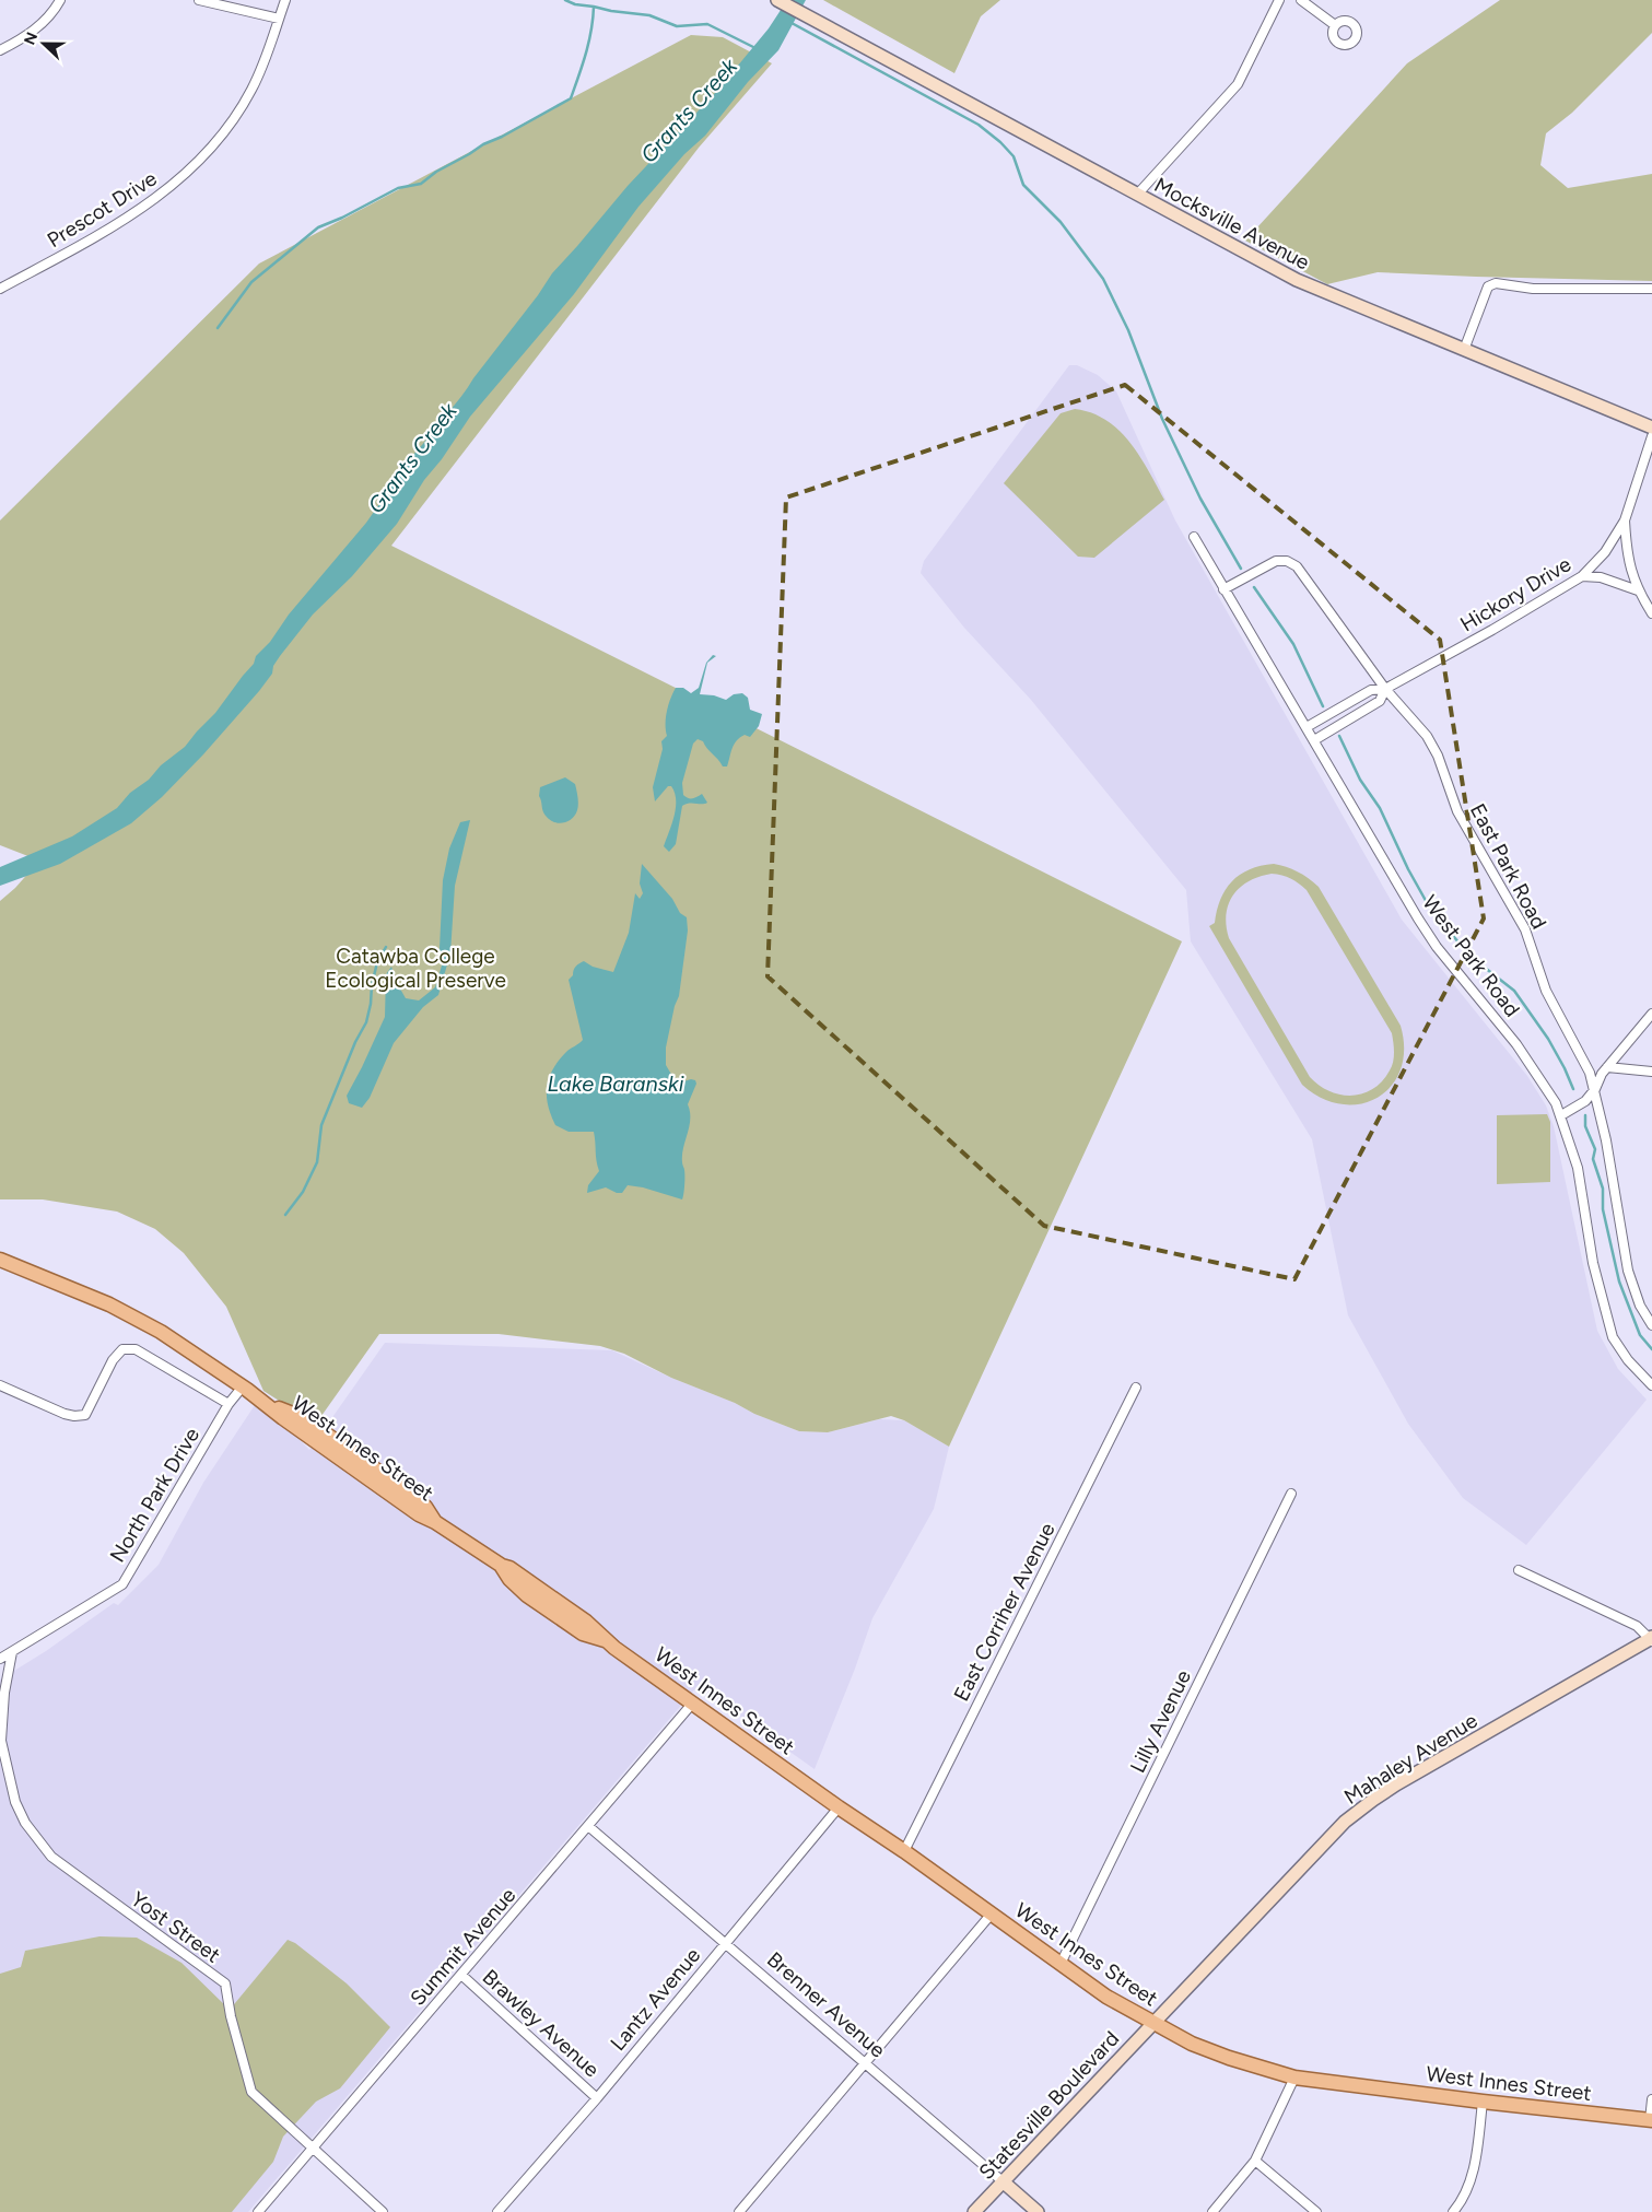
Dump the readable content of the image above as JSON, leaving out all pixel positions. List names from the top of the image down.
{
  "streets": {
    "main road": ["West Innes Street"],
    "street": [
      "Prescot Drive",
      "Mocksville Avenue",
      "Hickory Drive",
      "East Park Road",
      "West Park Road",
      "North Park Drive",
      "East Corriher Avenue",
      "Lilly Avenue",
      "Mahaley Avenue",
      "Yost Street",
      "Summit Avenue",
      "Lantz Avenue",
      "Brenner Avenue",
      "Brawley Avenue",
      "Statesville Boulevard"
    ]
  },
  "crossings": [
    ["Hickory Drive", "East Park Road"],
    ["Hickory Drive", "West Park Road"],
    ["East Park Road", "West Park Road"],
    ["West Innes Street", "North Park Drive"],
    ["West Innes Street", "East Corriher Avenue"],
    ["West Innes Street", "Lilly Avenue"],
    ["West Innes Street", "Mahaley Avenue"],
    ["West Innes Street", "Summit Avenue"],
    ["West Innes Street", "Lantz Avenue"],
    ["West Innes Street", "Statesville Boulevard"],
    ["North Park Drive", "Yost Street"],
    ["Mahaley Avenue", "Statesville Boulevard"],
    ["Yost Street", "Summit Avenue"],
    ["Summit Avenue", "Brenner Avenue"],
    ["Summit Avenue", "Brawley Avenue"],
    ["Lantz Avenue", "Brenner Avenue"],
    ["Lantz Avenue", "Brawley Avenue"],
    ["Brenner Avenue", "Statesville Boulevard"]
  ],
  "water": ["Grants Creek", "Lake Baranski"],
  "parks": ["Catawba College Ecological Preserve"],
  "north": "left"
}
